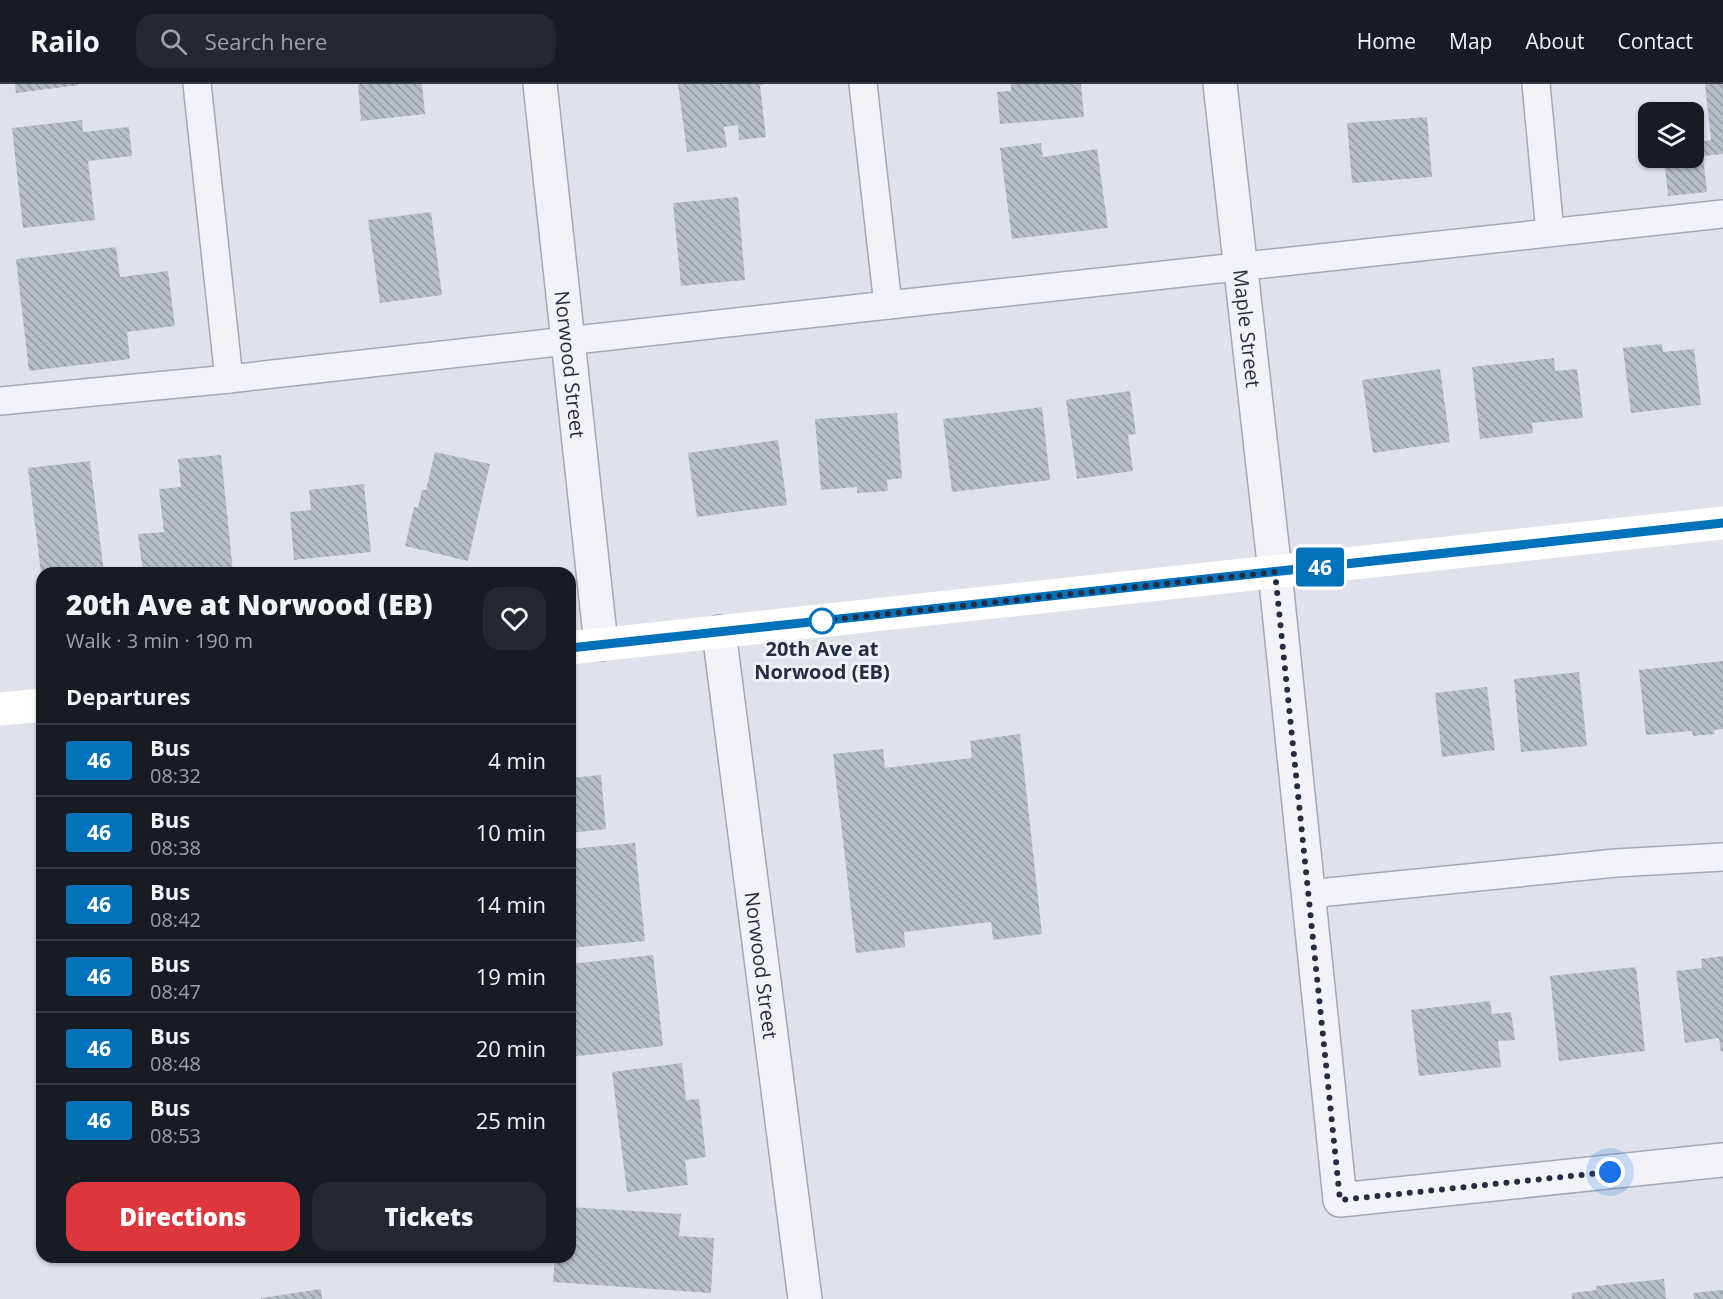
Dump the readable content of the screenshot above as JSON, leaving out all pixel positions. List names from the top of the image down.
{
  "streets": {
    "street": ["Maple Street", "Norwood Street"]
  },
  "places": ["20th Ave at Norwood (EB)"],
  "lines": ["bus line 46"],
  "page": {
    "header": "Railo",
    "search": "Search here",
    "nav": [
      "Home",
      "Map",
      "About",
      "Contact"
    ],
    "on_map": "46",
    "heading": [
      ["20th Ave at Norwood (EB)", "Walk · 3 min · 190 m"],
      "Departures"
    ],
    "list": [
      {
        "mark": "46",
        "name": "Bus",
        "note": "08:32",
        "value": "4 min"
      },
      {
        "mark": "46",
        "name": "Bus",
        "note": "08:38",
        "value": "10 min"
      },
      {
        "mark": "46",
        "name": "Bus",
        "note": "08:42",
        "value": "14 min"
      },
      {
        "mark": "46",
        "name": "Bus",
        "note": "08:47",
        "value": "19 min"
      },
      {
        "mark": "46",
        "name": "Bus",
        "note": "08:48",
        "value": "20 min"
      },
      {
        "mark": "46",
        "name": "Bus",
        "note": "08:53",
        "value": "25 min"
      }
    ],
    "buttons": ["Directions", "Tickets"]
  }
}
